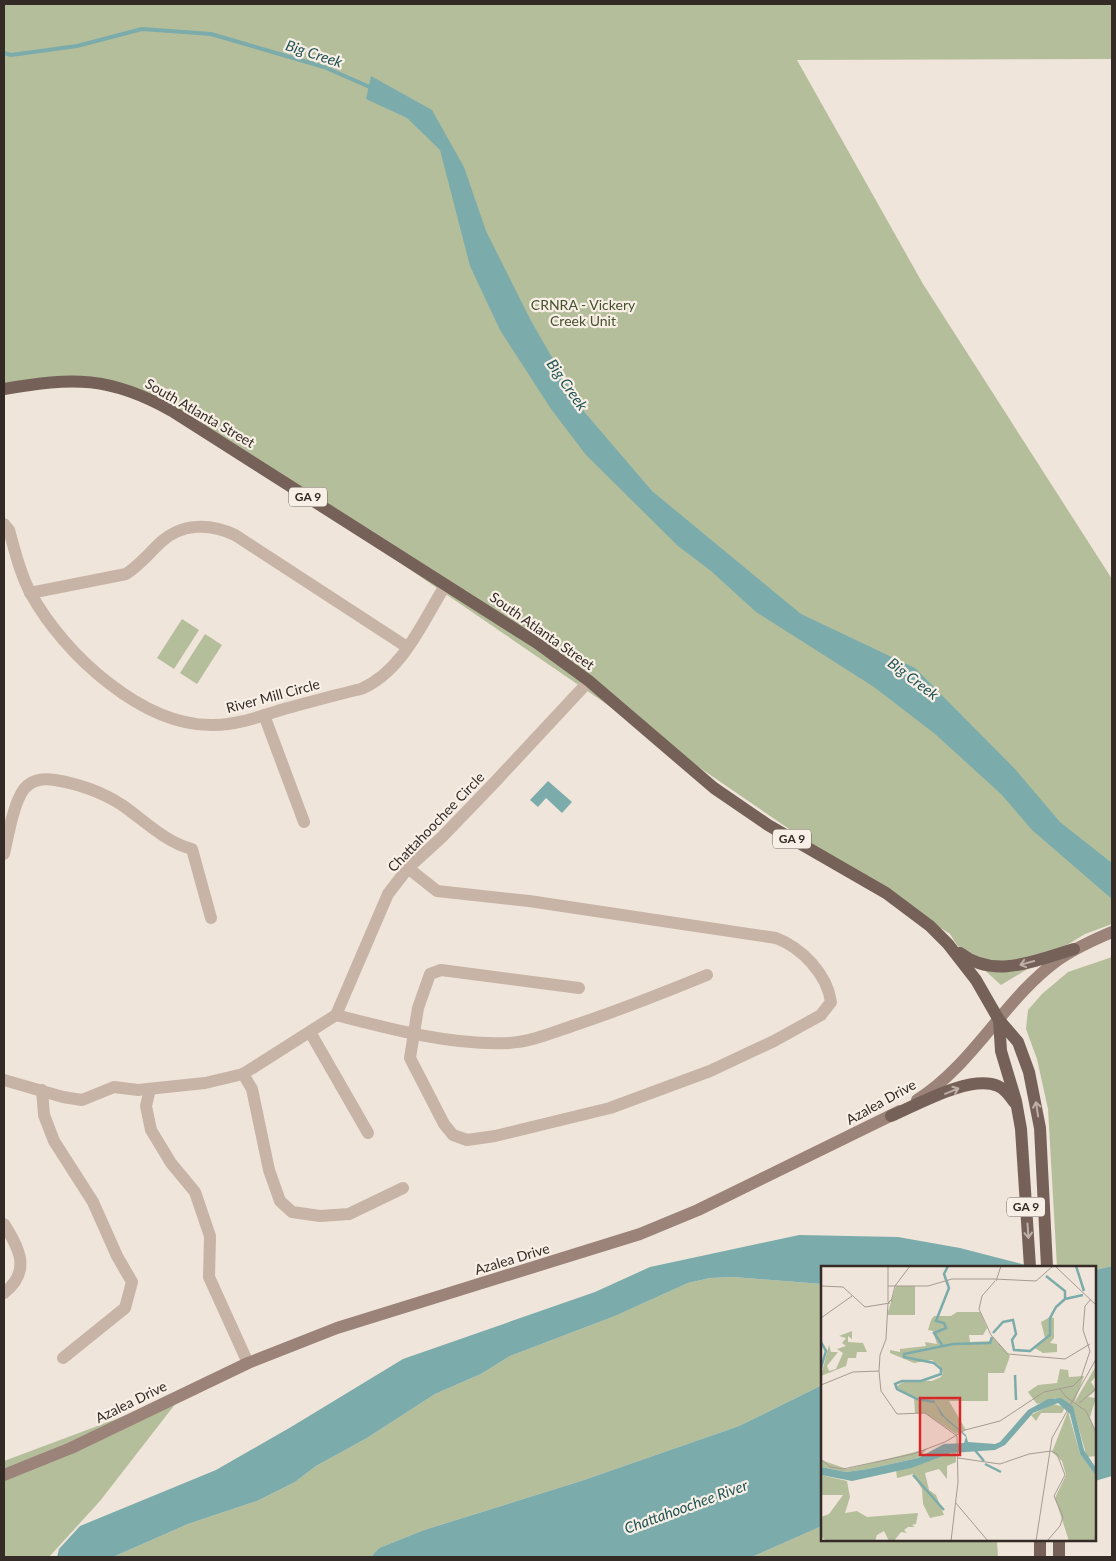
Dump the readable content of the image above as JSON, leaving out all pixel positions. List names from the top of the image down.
{
  "streets": {
    "main road": ["South Atlanta Street", "GA 9"],
    "street": ["River Mill Circle", "Chattahoochee Circle", "Azalea Drive"]
  },
  "crossings": [
    ["South Atlanta Street", "River Mill Circle"],
    ["South Atlanta Street", "Chattahoochee Circle"],
    ["South Atlanta Street", "Azalea Drive"]
  ],
  "water": ["Big Creek", "Chattahoochee River"],
  "parks": ["CRNRA - Vickery Creek Unit"]
}
